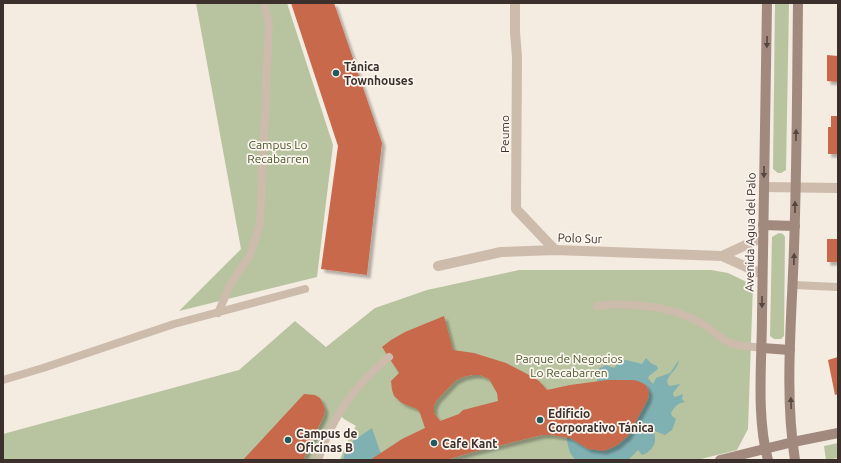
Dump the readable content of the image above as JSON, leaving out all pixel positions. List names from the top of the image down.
{
  "streets": {
    "street": ["Peumo", "Avenida Agua del Palo", "Polo Sur"]
  },
  "crossings": [
    ["Peumo", "Polo Sur"],
    ["Avenida Agua del Palo", "Polo Sur"]
  ],
  "parks": ["Campus Lo Recabarren", "Parque de Negocios Lo Recabarren"],
  "places": [
    "Tánica Townhouses",
    "Edificio Corporativo Tánica",
    "Campus de Oficinas B",
    "Cafe Kant"
  ]
}
